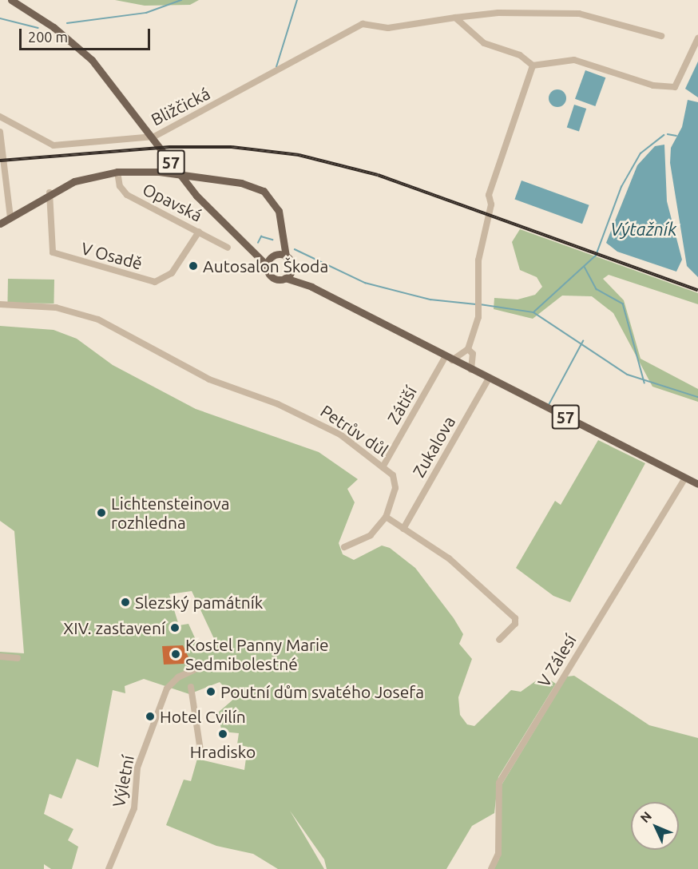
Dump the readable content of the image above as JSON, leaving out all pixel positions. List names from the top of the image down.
{
  "streets": {
    "main road": ["57", "Opavská"],
    "street": [
      "Bližčická",
      "V Osadě",
      "Zátiší",
      "Petrův důl",
      "Zukalova",
      "V Zálesí",
      "Výletní"
    ]
  },
  "crossings": [
    ["57", "Opavská"],
    ["57", "Zátiší"],
    ["57", "Zukalova"],
    ["57", "V Zálesí"],
    ["Opavská", "V Osadě"],
    ["Zátiší", "Petrův důl"]
  ],
  "water": ["Výtažník"],
  "places": [
    "Autosalon Škoda",
    "Lichtensteinova rozhledna",
    "Slezský památník",
    "XIV. zastavení",
    "Kostel Panny Marie Sedmibolestné",
    "Poutní dům svatého Josefa",
    "Hotel Cvilín",
    "Hradisko"
  ],
  "scale_bar": "200 m",
  "north": "top left"
}
